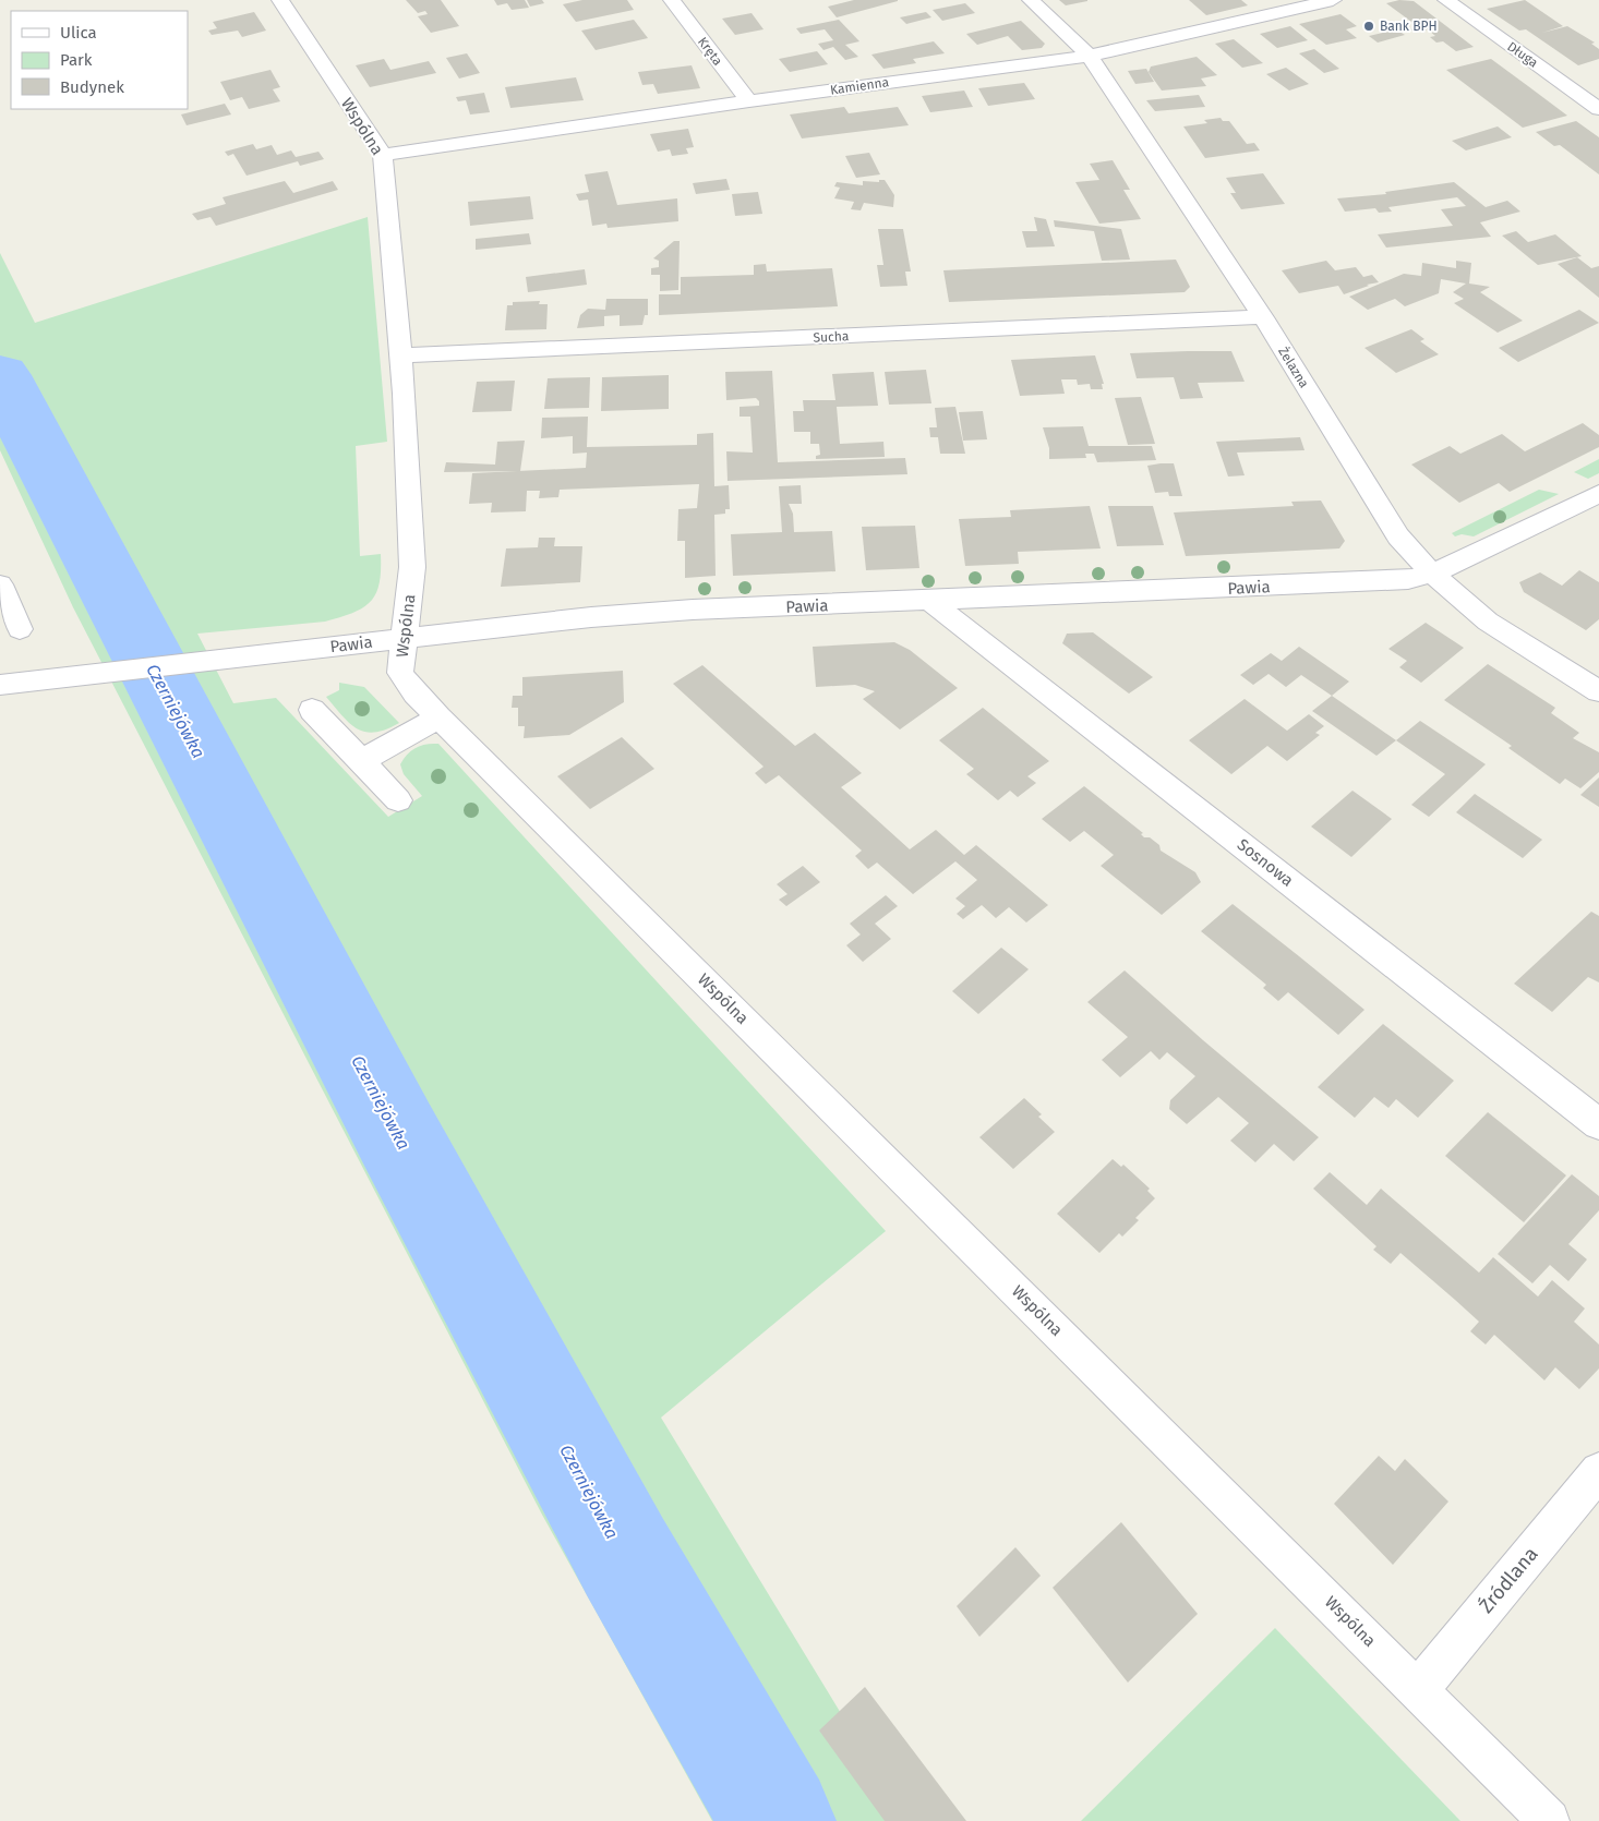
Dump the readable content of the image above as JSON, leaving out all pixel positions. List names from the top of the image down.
{
  "streets": {
    "street": [
      "Kręta",
      "Długa",
      "Kamienna",
      "Wspólna",
      "Sucha",
      "Żelazna",
      "Pawia",
      "Sosnowa",
      "Źródlana"
    ]
  },
  "crossings": [
    ["Kręta", "Kamienna"],
    ["Kamienna", "Wspólna"],
    ["Kamienna", "Żelazna"],
    ["Wspólna", "Sucha"],
    ["Wspólna", "Pawia"],
    ["Wspólna", "Źródlana"],
    ["Sucha", "Żelazna"],
    ["Żelazna", "Pawia"],
    ["Pawia", "Sosnowa"]
  ],
  "water": ["Czerniejówka"],
  "places": ["Bank BPH"],
  "legend": ["Ulica", "Park", "Budynek"]
}
